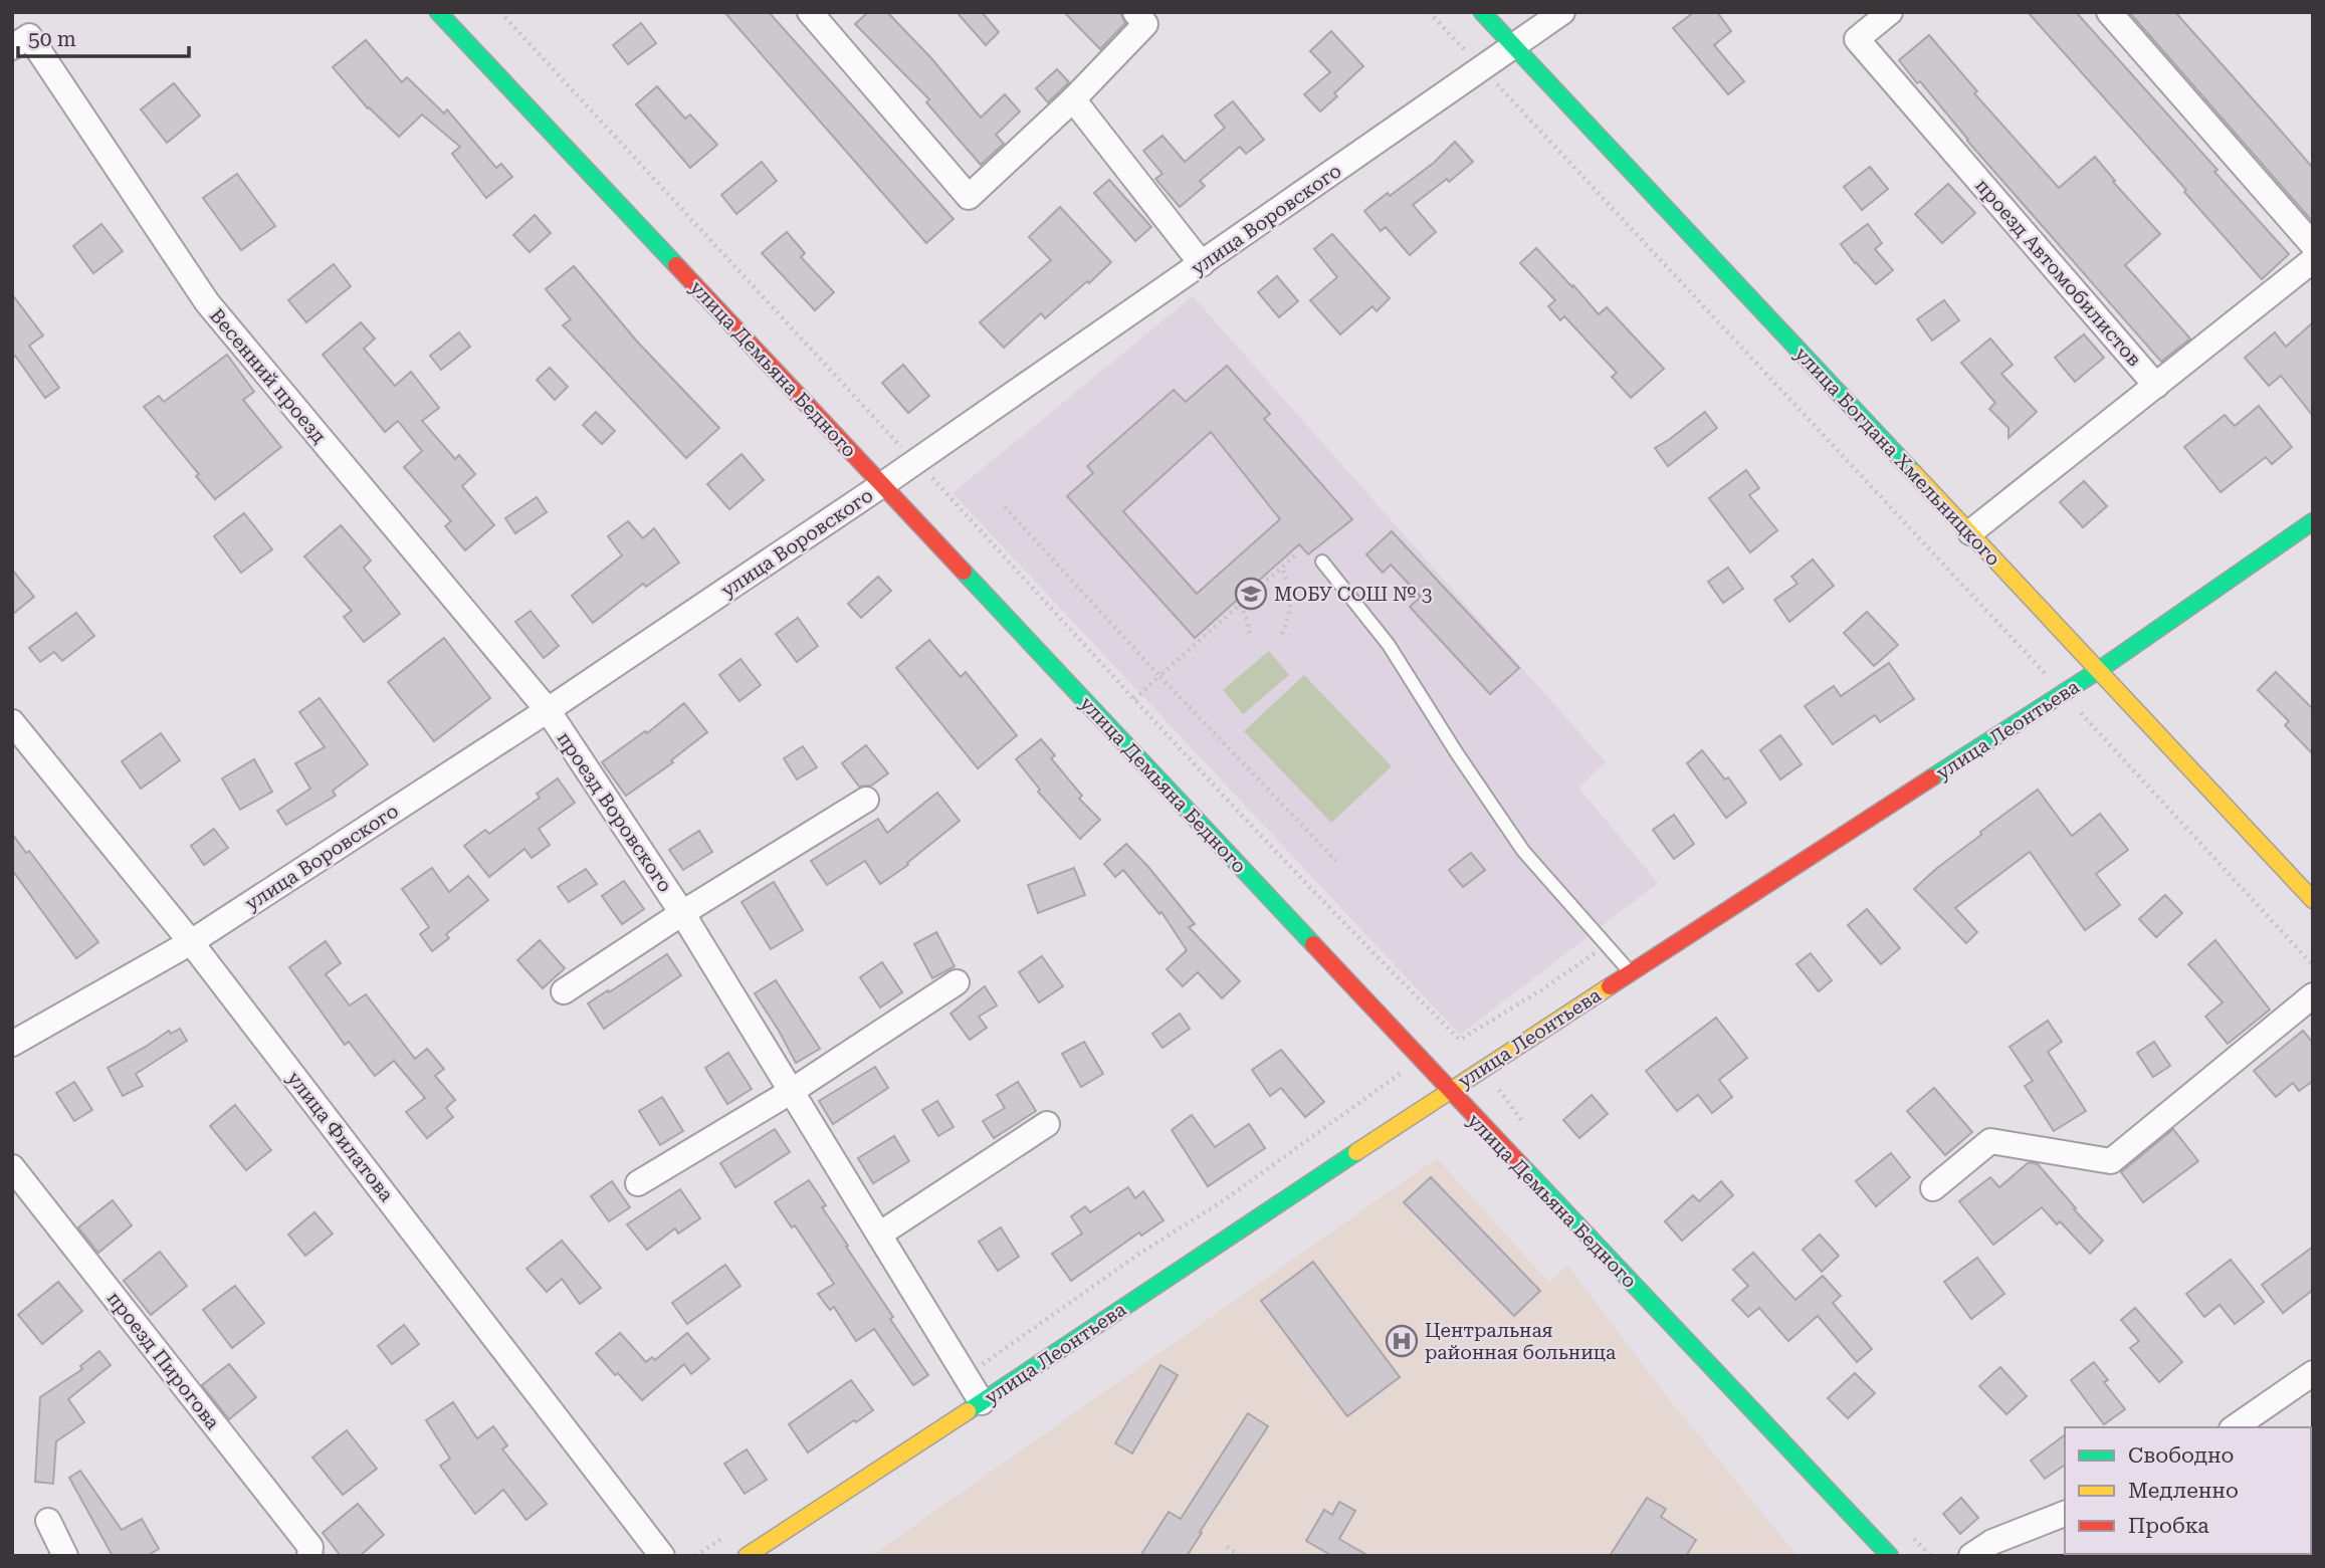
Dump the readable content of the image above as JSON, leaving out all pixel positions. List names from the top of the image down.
{
  "streets": {
    "street": [
      "улица Воровского",
      "проезд Автомобилистов",
      "улица Демьяна Бедного",
      "Весенний проезд",
      "улица Богдана Хмельницкого",
      "улица Леонтьева",
      "проезд Воровского",
      "улица Филатова",
      "проезд Пирогова"
    ]
  },
  "crossings": [
    ["улица Воровского", "улица Демьяна Бедного"],
    ["улица Воровского", "Весенний проезд"],
    ["улица Воровского", "улица Богдана Хмельницкого"],
    ["улица Воровского", "проезд Воровского"],
    ["улица Воровского", "улица Филатова"],
    ["улица Демьяна Бедного", "улица Леонтьева"],
    ["Весенний проезд", "проезд Воровского"],
    ["улица Богдана Хмельницкого", "улица Леонтьева"],
    ["улица Леонтьева", "проезд Воровского"]
  ],
  "places": {
    "school or university": ["МОБУ СОШ № 3"],
    "hospital": ["Центральная районная больница"]
  },
  "legend": ["Свободно", "Медленно", "Пробка"],
  "scale_bar": "50 m"
}
